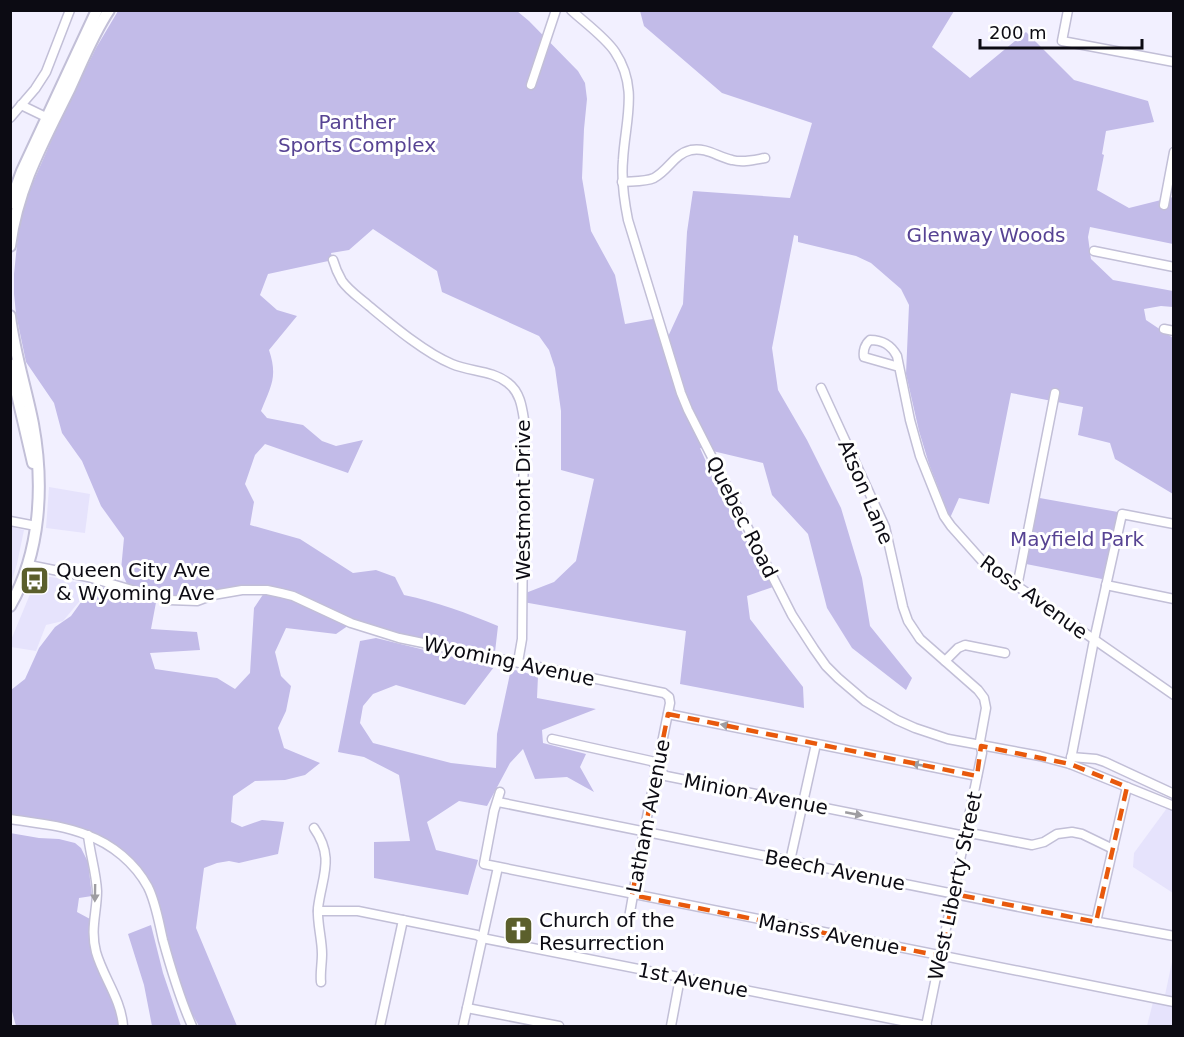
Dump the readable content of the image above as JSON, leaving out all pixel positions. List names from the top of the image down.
{
  "streets": {
    "street": [
      "Atson Lane",
      "Westmont Drive",
      "Quebec Road",
      "Ross Avenue",
      "Wyoming Avenue",
      "Minion Avenue",
      "Latham Avenue",
      "Beech Avenue",
      "West Liberty Street",
      "Manss Avenue",
      "1st Avenue"
    ]
  },
  "crossings": [
    ["Atson Lane", "Quebec Road"],
    ["Atson Lane", "West Liberty Street"],
    ["Westmont Drive", "Wyoming Avenue"],
    ["Quebec Road", "West Liberty Street"],
    ["Wyoming Avenue", "Latham Avenue"],
    ["Minion Avenue", "Latham Avenue"],
    ["Minion Avenue", "West Liberty Street"],
    ["Latham Avenue", "Beech Avenue"],
    ["Latham Avenue", "Manss Avenue"],
    ["Beech Avenue", "West Liberty Street"],
    ["Beech Avenue", "Manss Avenue"],
    ["West Liberty Street", "Manss Avenue"],
    ["West Liberty Street", "1st Avenue"]
  ],
  "parks": ["Panther Sports Complex", "Glenway Woods", "Mayfield Park"],
  "places": {
    "bus stop": ["Queen City Ave & Wyoming Ave"],
    "church": ["Church of the Resurrection"]
  },
  "scale_bar": "200 m"
}
